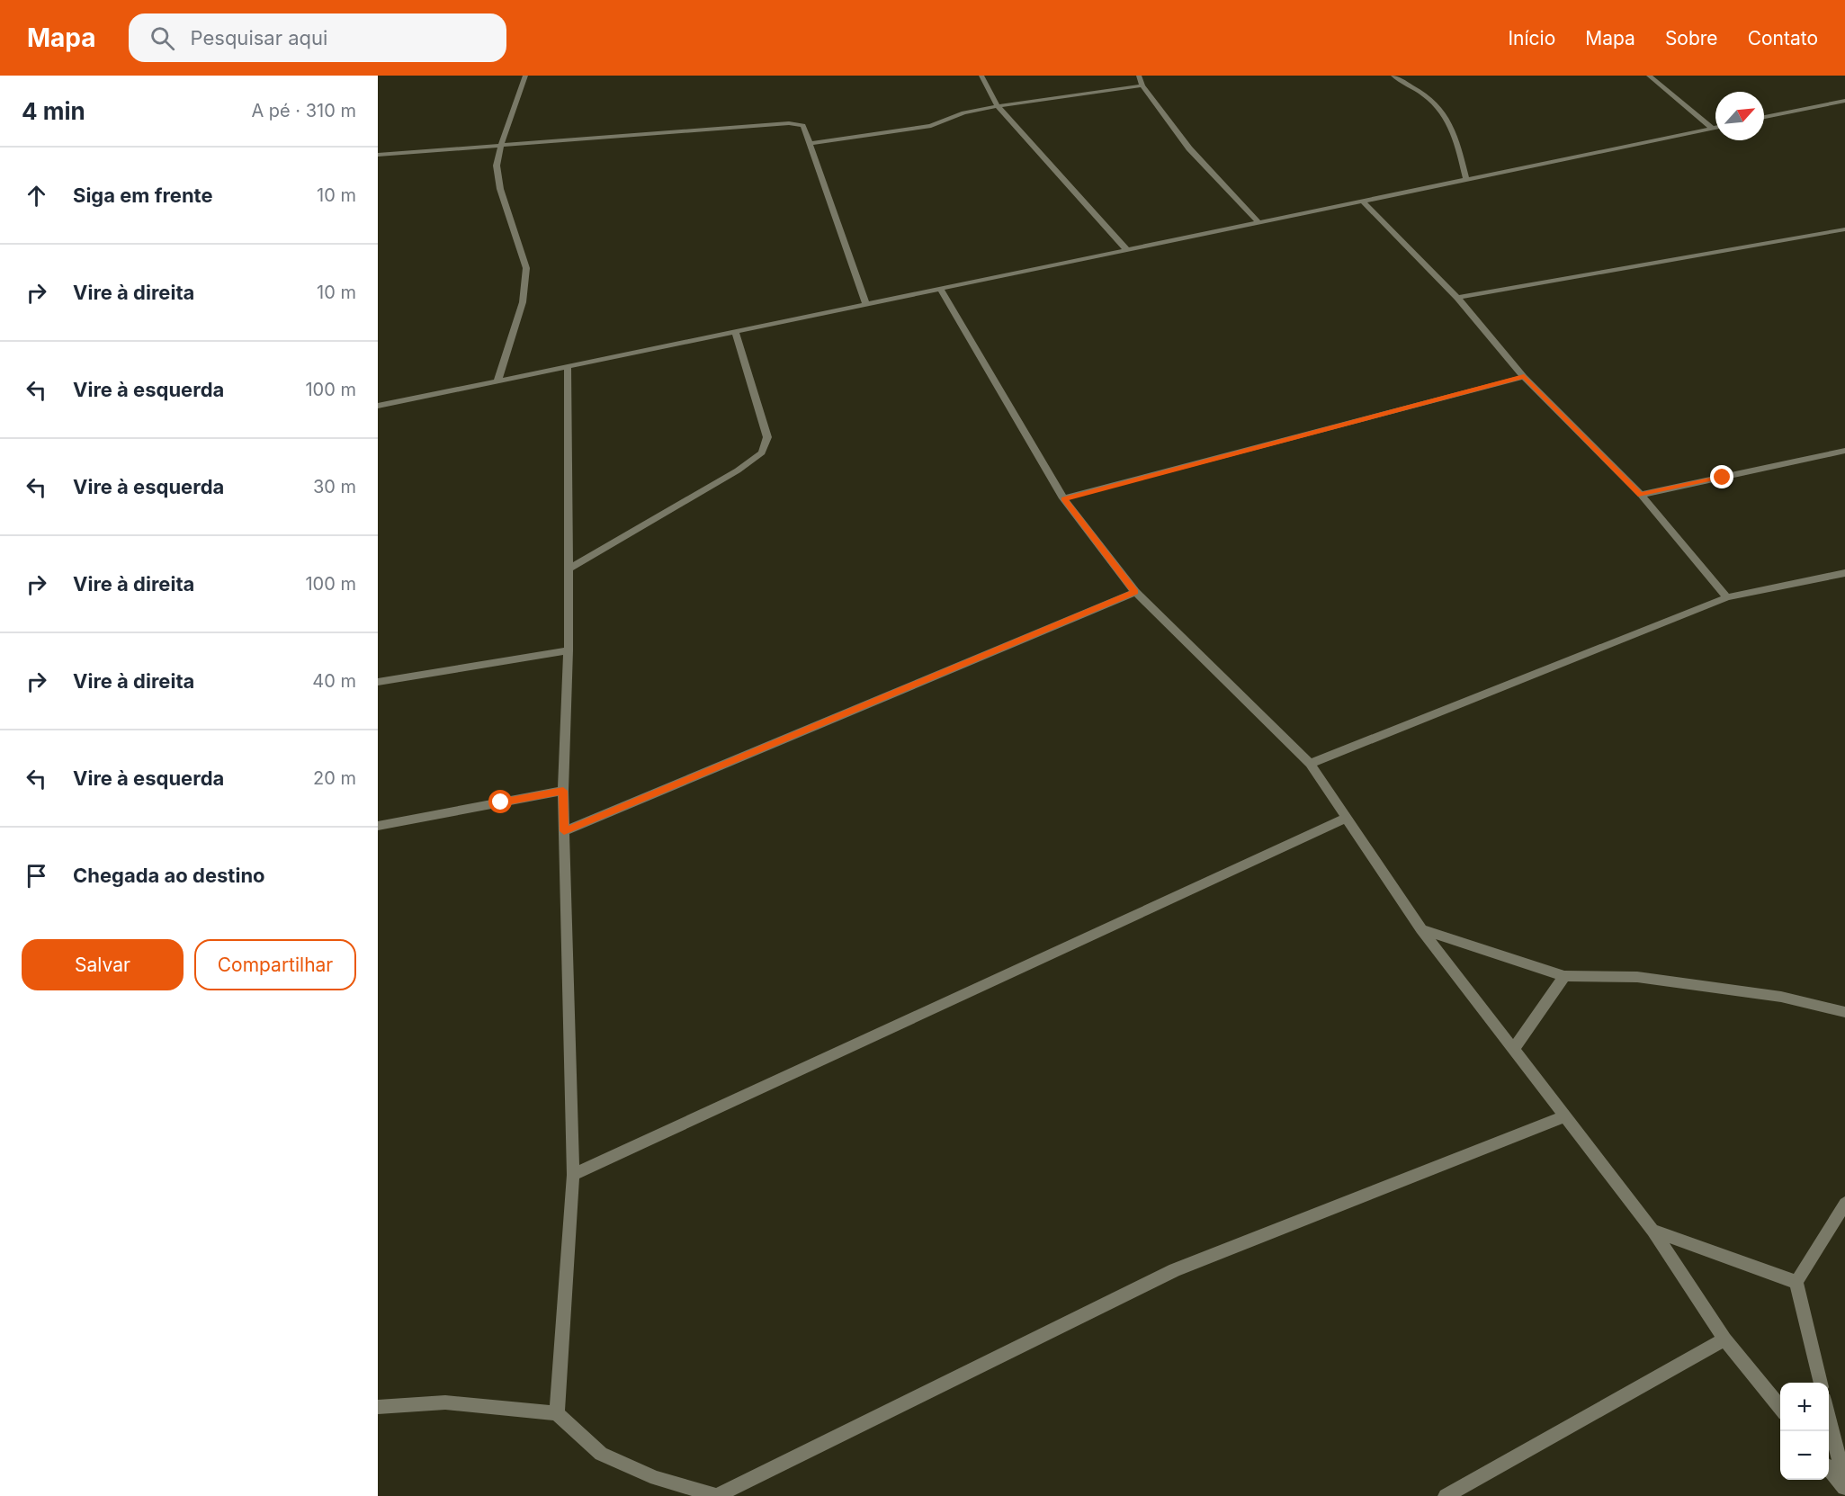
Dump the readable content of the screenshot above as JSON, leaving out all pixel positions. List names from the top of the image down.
{
  "north": "top right",
  "page": {
    "header": "Mapa",
    "search": "Pesquisar aqui",
    "nav": [
      "Início",
      "Mapa",
      "Sobre",
      "Contato"
    ],
    "heading": ["4 min", "A pé · 310 m"],
    "list": [
      ["Siga em frente", "10 m"],
      ["Vire à direita", "10 m"],
      ["Vire à esquerda", "100 m"],
      ["Vire à esquerda", "30 m"],
      ["Vire à direita", "100 m"],
      ["Vire à direita", "40 m"],
      ["Vire à esquerda", "20 m"],
      "Chegada ao destino"
    ],
    "buttons": ["Salvar", "Compartilhar"],
    "map_buttons": ["+", "−"]
  }
}
